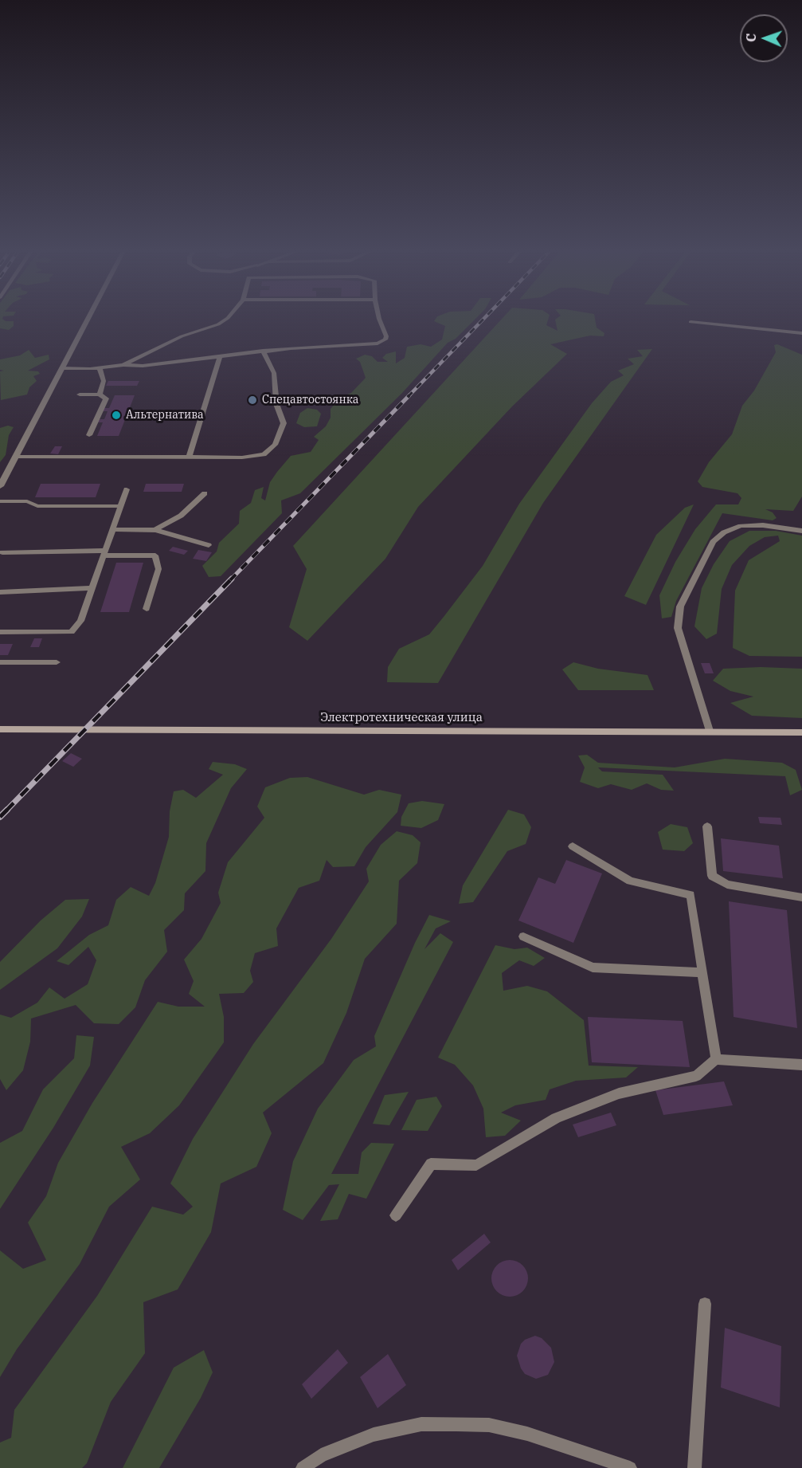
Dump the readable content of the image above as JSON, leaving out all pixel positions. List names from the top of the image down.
{
  "streets": {
    "main road": ["Электротехническая улица"]
  },
  "places": ["Спецавтостоянка", "Альтернатива"],
  "north": "left"
}
